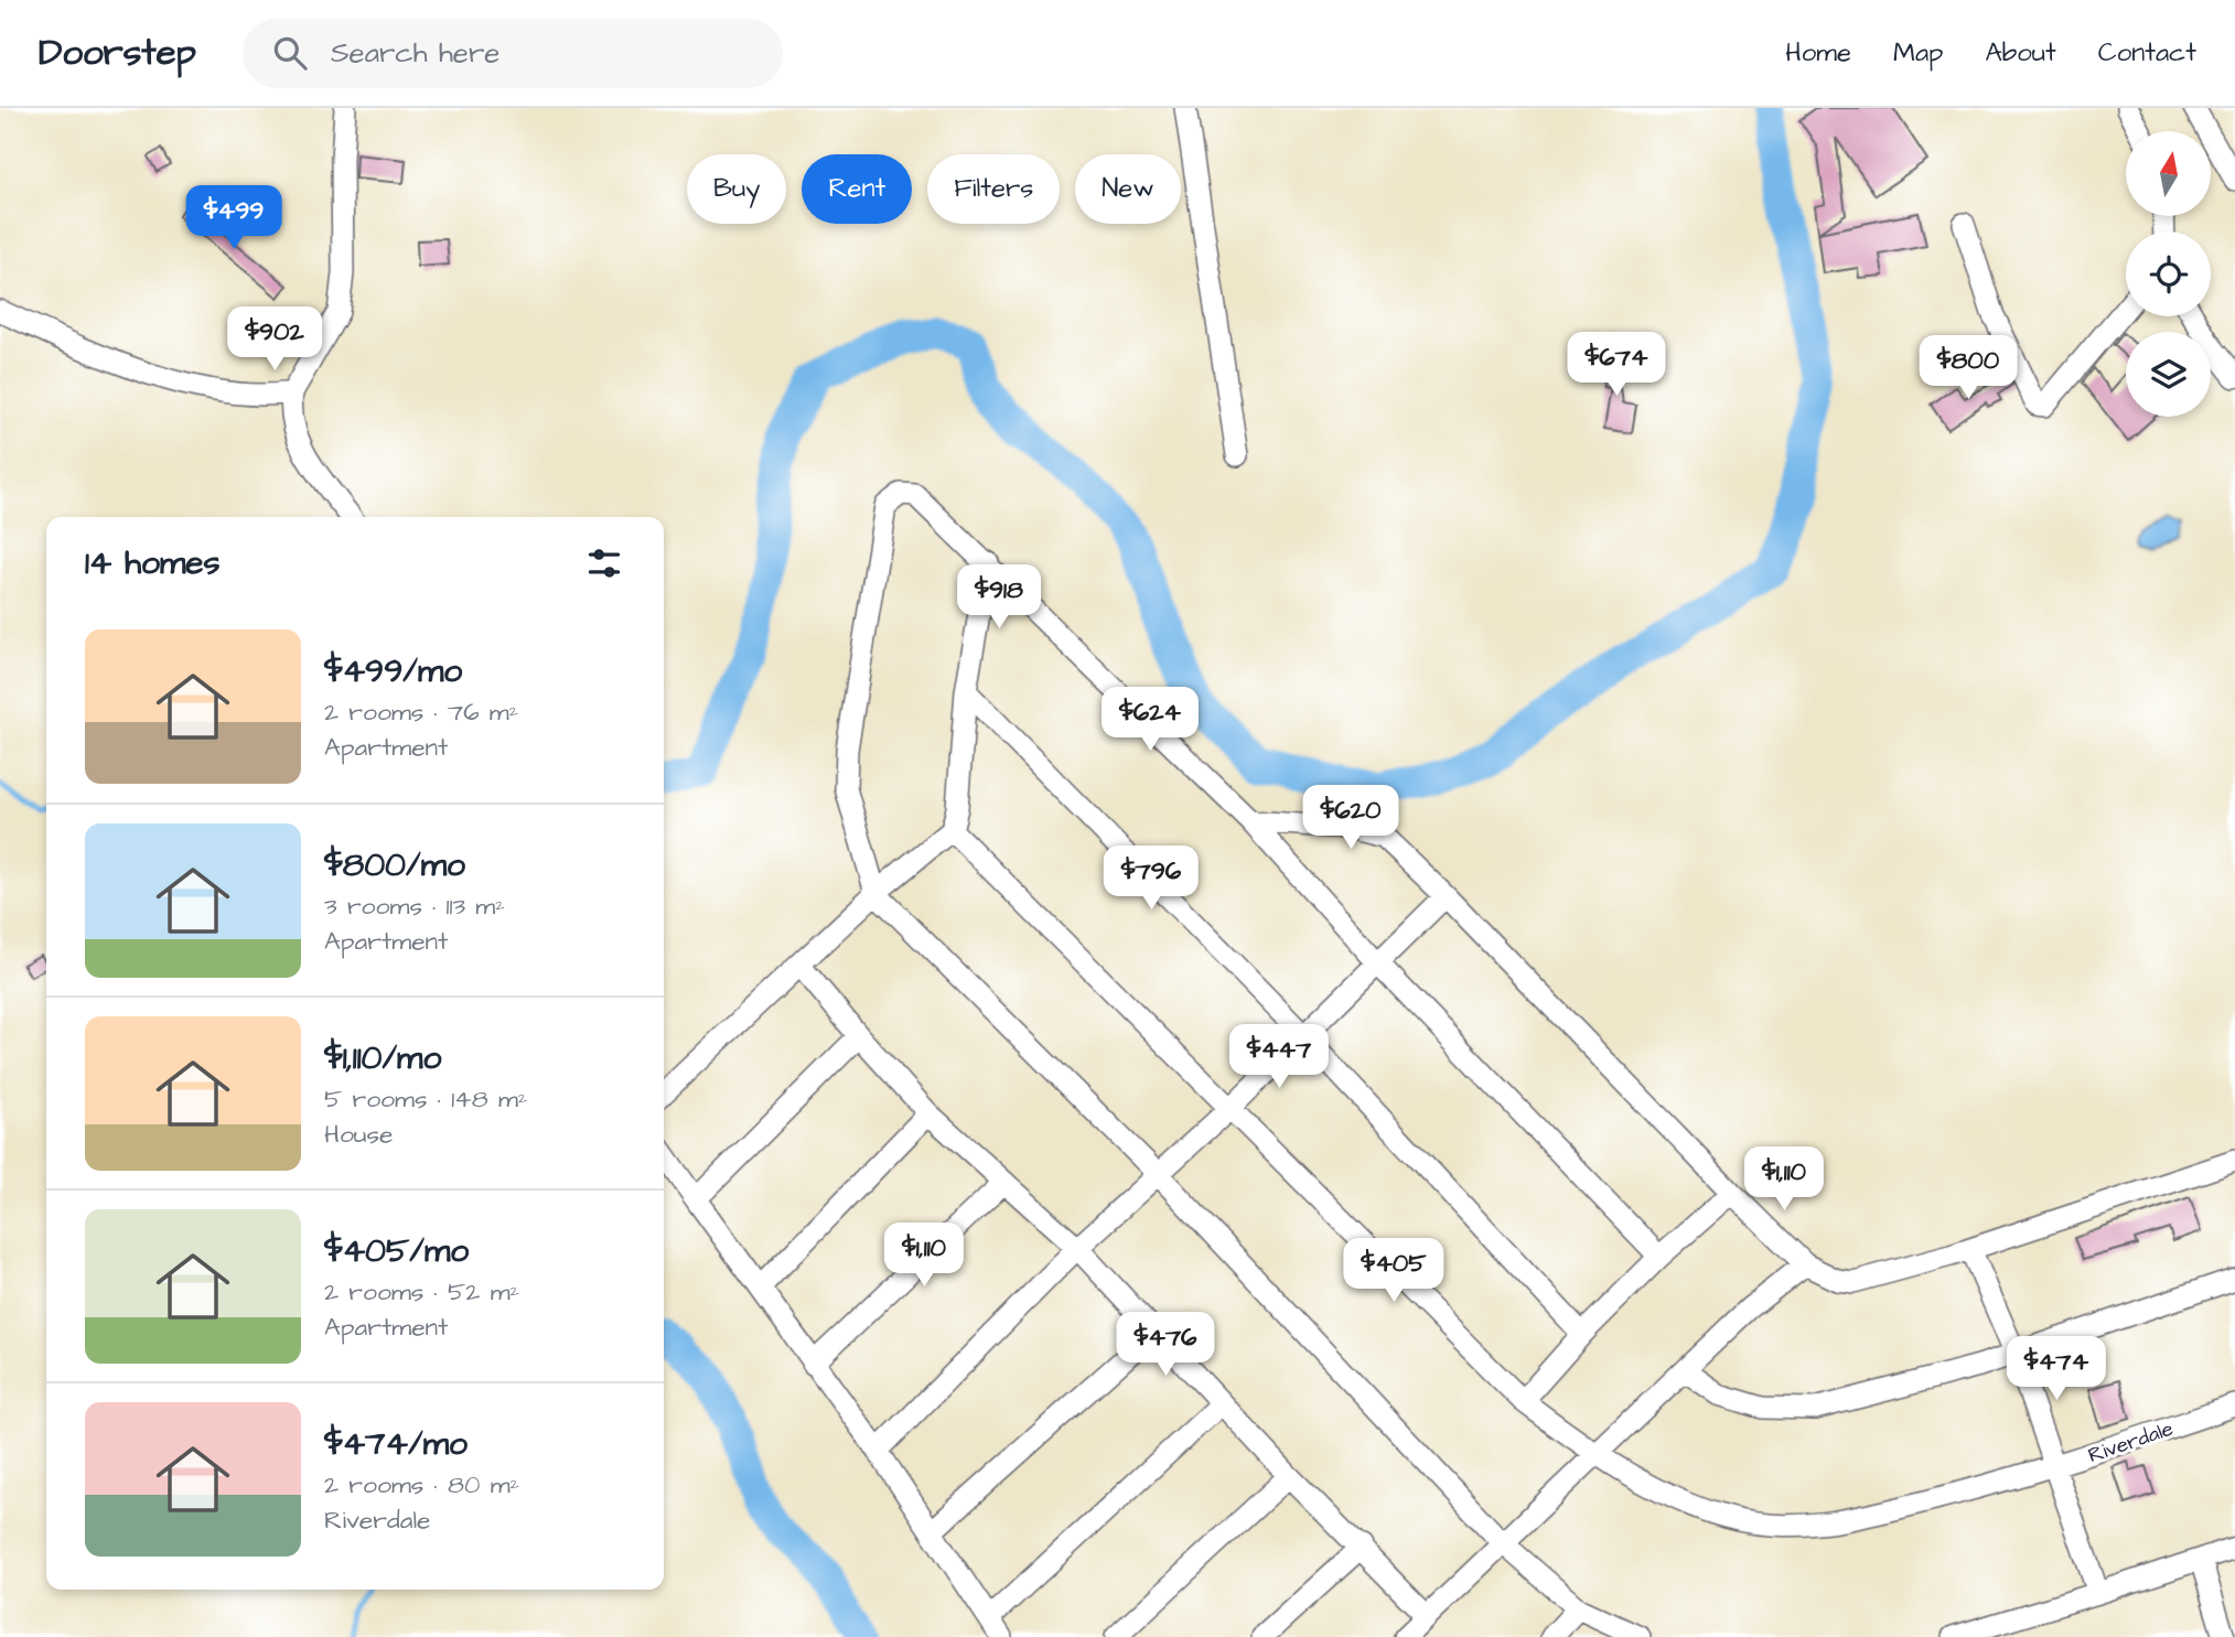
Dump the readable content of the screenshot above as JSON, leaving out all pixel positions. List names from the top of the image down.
{
  "streets": {
    "street": ["Riverdale"]
  },
  "north": "top",
  "page": {
    "header": "Doorstep",
    "search": "Search here",
    "nav": [
      "Home",
      "Map",
      "About",
      "Contact"
    ],
    "chip": [
      "Buy",
      "Rent",
      "Filters",
      "New"
    ],
    "price": [
      "$499",
      "$902",
      "$674",
      "$800",
      "$918",
      "$624",
      "$620",
      "$796",
      "$447",
      "$1,110",
      "$1,110",
      "$405",
      "$476",
      "$474"
    ],
    "heading": "14 homes",
    "list": [
      {
        "name": "$499/mo",
        "note": "2 rooms · 76 m² · Apartment"
      },
      {
        "name": "$800/mo",
        "note": "3 rooms · 113 m² · Apartment"
      },
      {
        "name": "$1,110/mo",
        "note": "5 rooms · 148 m² · House"
      },
      {
        "name": "$405/mo",
        "note": "2 rooms · 52 m² · Apartment"
      },
      {
        "name": "$474/mo",
        "note": "2 rooms · 80 m² · Riverdale"
      }
    ]
  }
}
